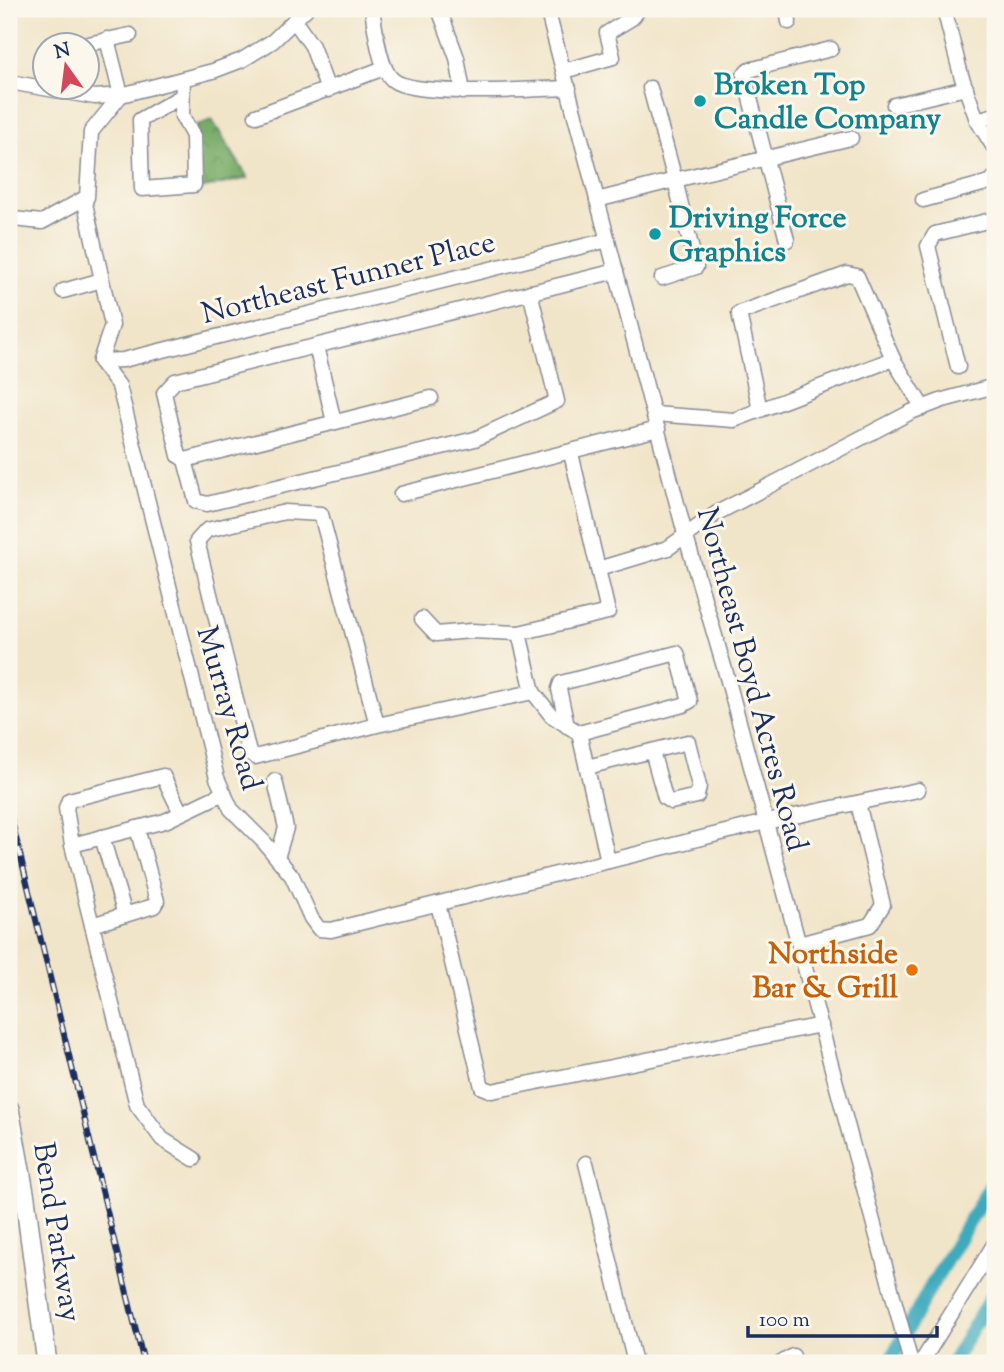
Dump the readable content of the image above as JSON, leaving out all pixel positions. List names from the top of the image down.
{
  "streets": {
    "highway": ["Bend Parkway"],
    "street": ["Northeast Funner Place", "Northeast Boyd Acres Road", "Murray Road"]
  },
  "crossings": [
    ["Northeast Funner Place", "Northeast Boyd Acres Road"],
    ["Northeast Funner Place", "Murray Road"],
    ["Northeast Boyd Acres Road", "Murray Road"]
  ],
  "places": ["Broken Top Candle Company", "Driving Force Graphics", "Northside Bar & Grill"],
  "scale_bar": "100 m",
  "north": "top"
}
